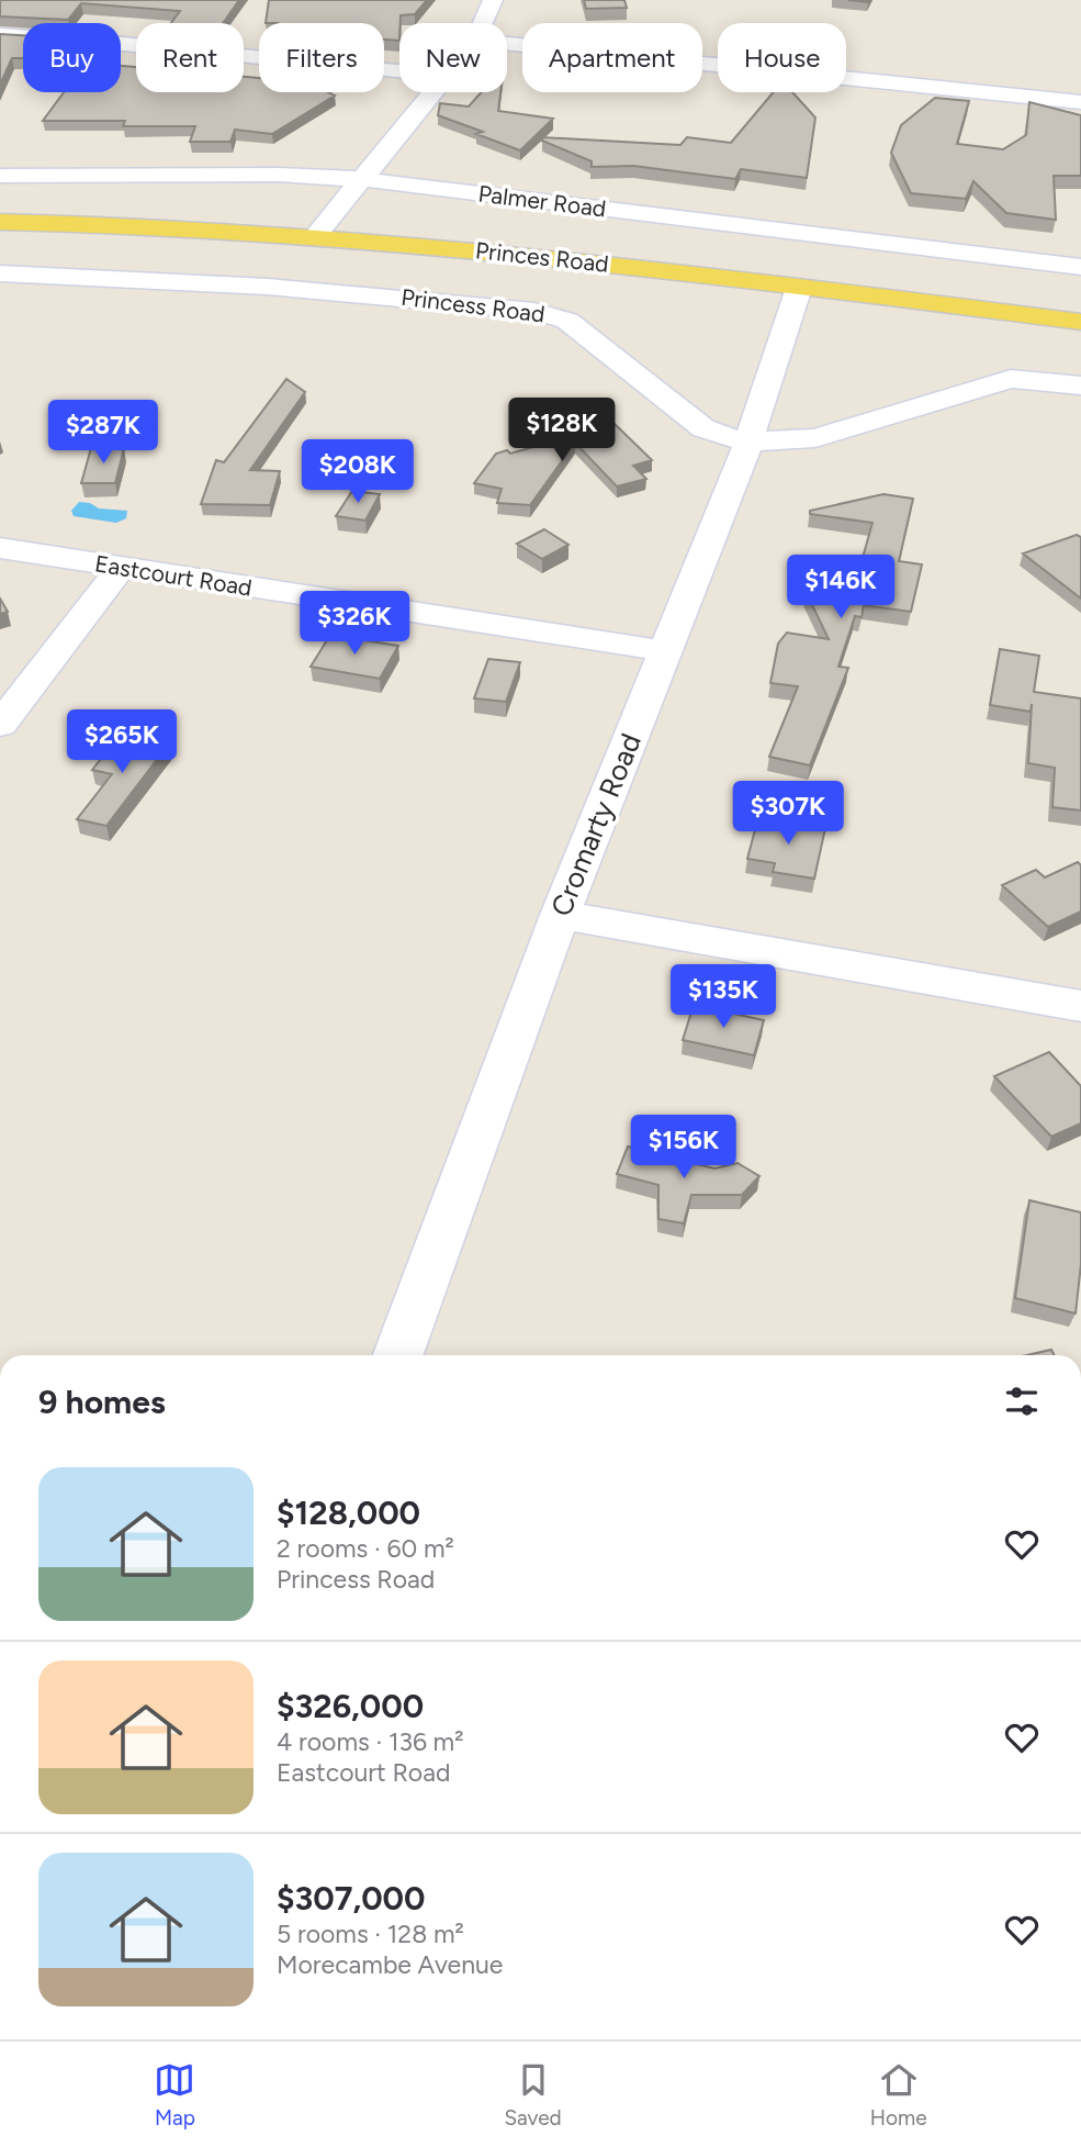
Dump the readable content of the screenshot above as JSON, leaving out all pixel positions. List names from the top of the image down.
{
  "streets": {
    "main road": ["Princes Road"],
    "street": [
      "Palmer Road",
      "Princess Road",
      "Eastcourt Road",
      "Cromarty Road"
    ]
  },
  "crossings": [
    ["Princes Road", "Cromarty Road"],
    ["Princess Road", "Cromarty Road"],
    ["Eastcourt Road", "Cromarty Road"]
  ],
  "page": {
    "chip": [
      "Buy",
      "Rent",
      "Filters",
      "New",
      "Apartment",
      "House"
    ],
    "price": [
      "$128K",
      "$287K",
      "$208K",
      "$146K",
      "$326K",
      "$265K",
      "$307K",
      "$135K",
      "$156K"
    ],
    "heading": "9 homes",
    "list": [
      {
        "name": "$128,000",
        "note": "2 rooms · 60 m² · Princess Road"
      },
      {
        "name": "$326,000",
        "note": "4 rooms · 136 m² · Eastcourt Road"
      },
      {
        "name": "$307,000",
        "note": "5 rooms · 128 m² · Morecambe Avenue"
      }
    ],
    "tabs": ["Map", "Saved", "Home"]
  }
}
